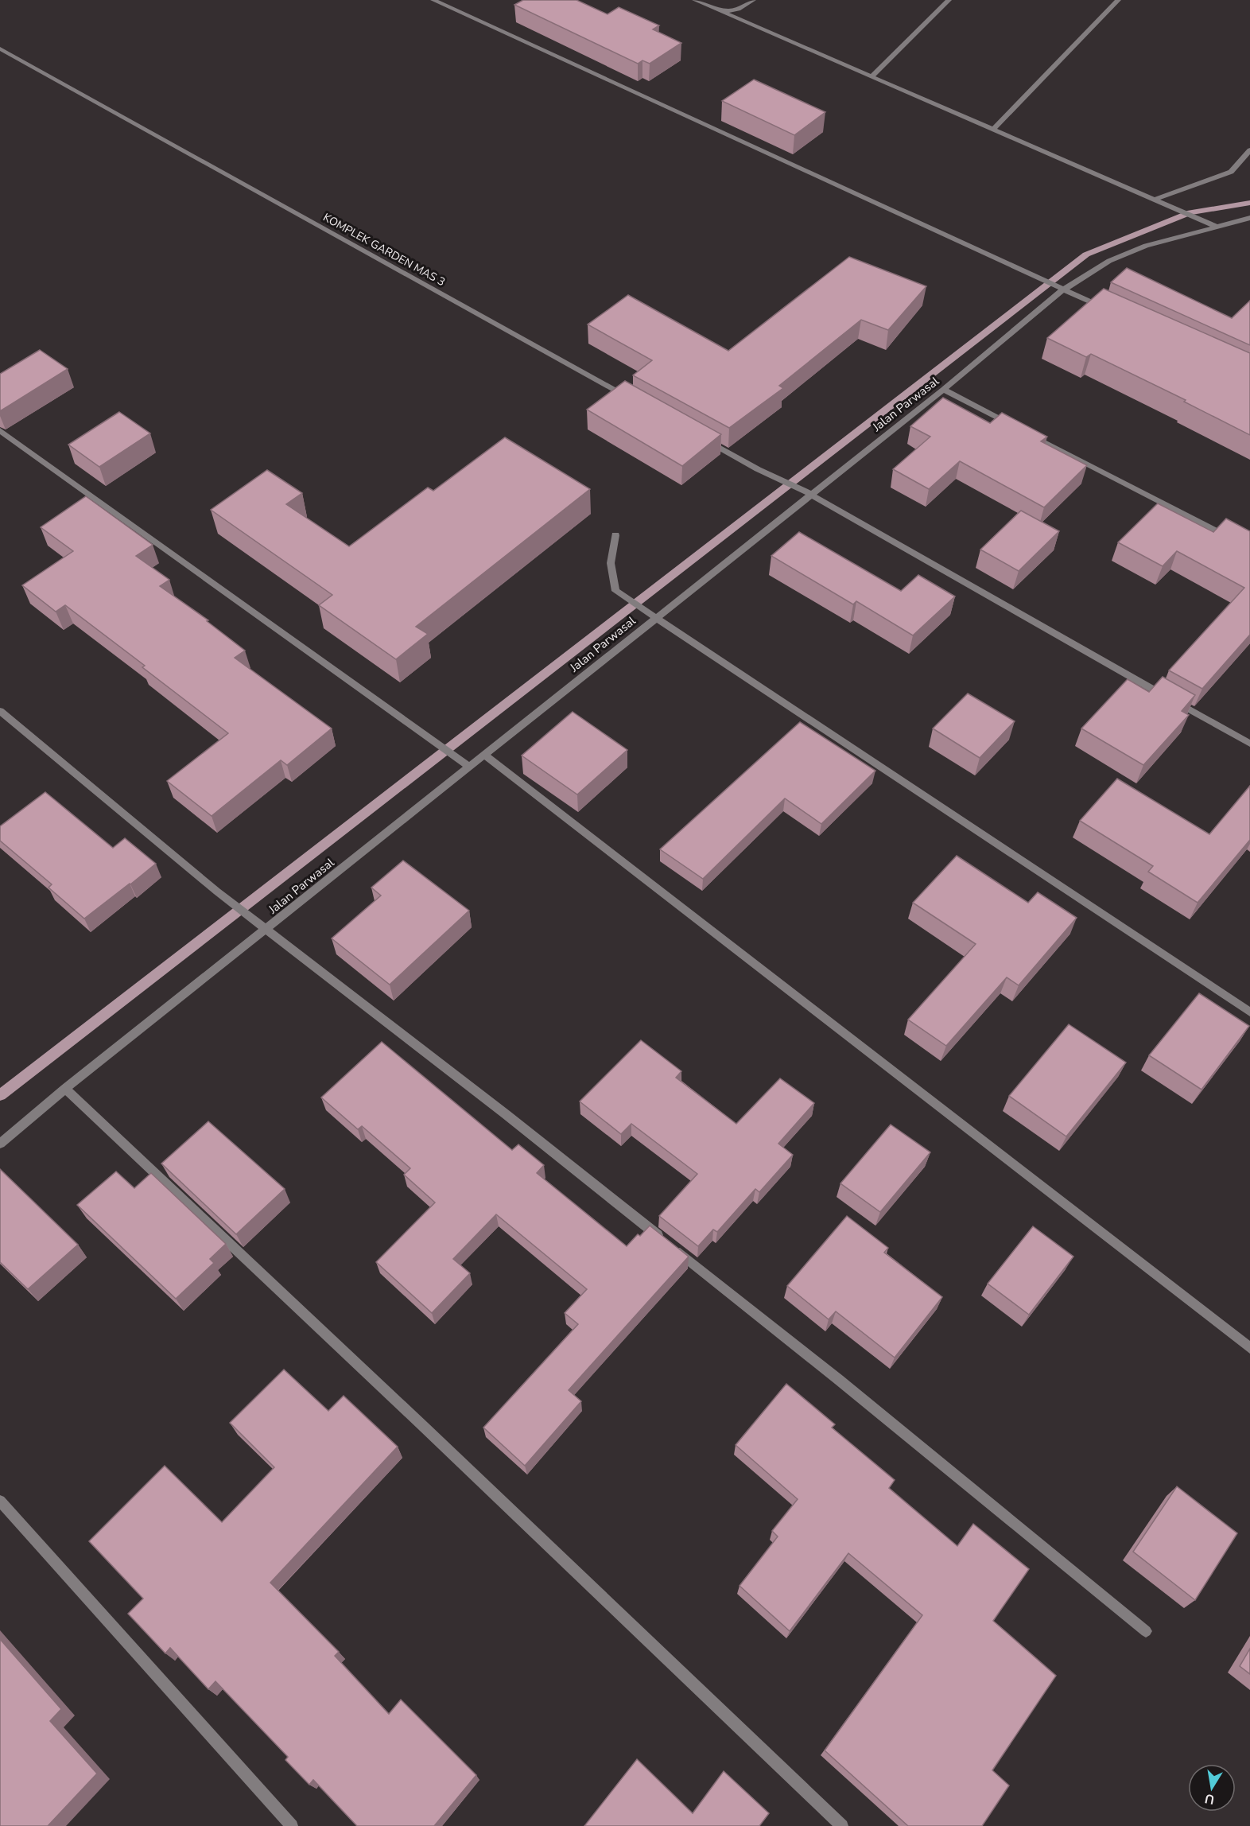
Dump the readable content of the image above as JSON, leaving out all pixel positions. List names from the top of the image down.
{
  "streets": {
    "street": ["KOMPLEK GARDEN MAS 3", "Jalan Parwasal"]
  },
  "north": "bottom"
}
